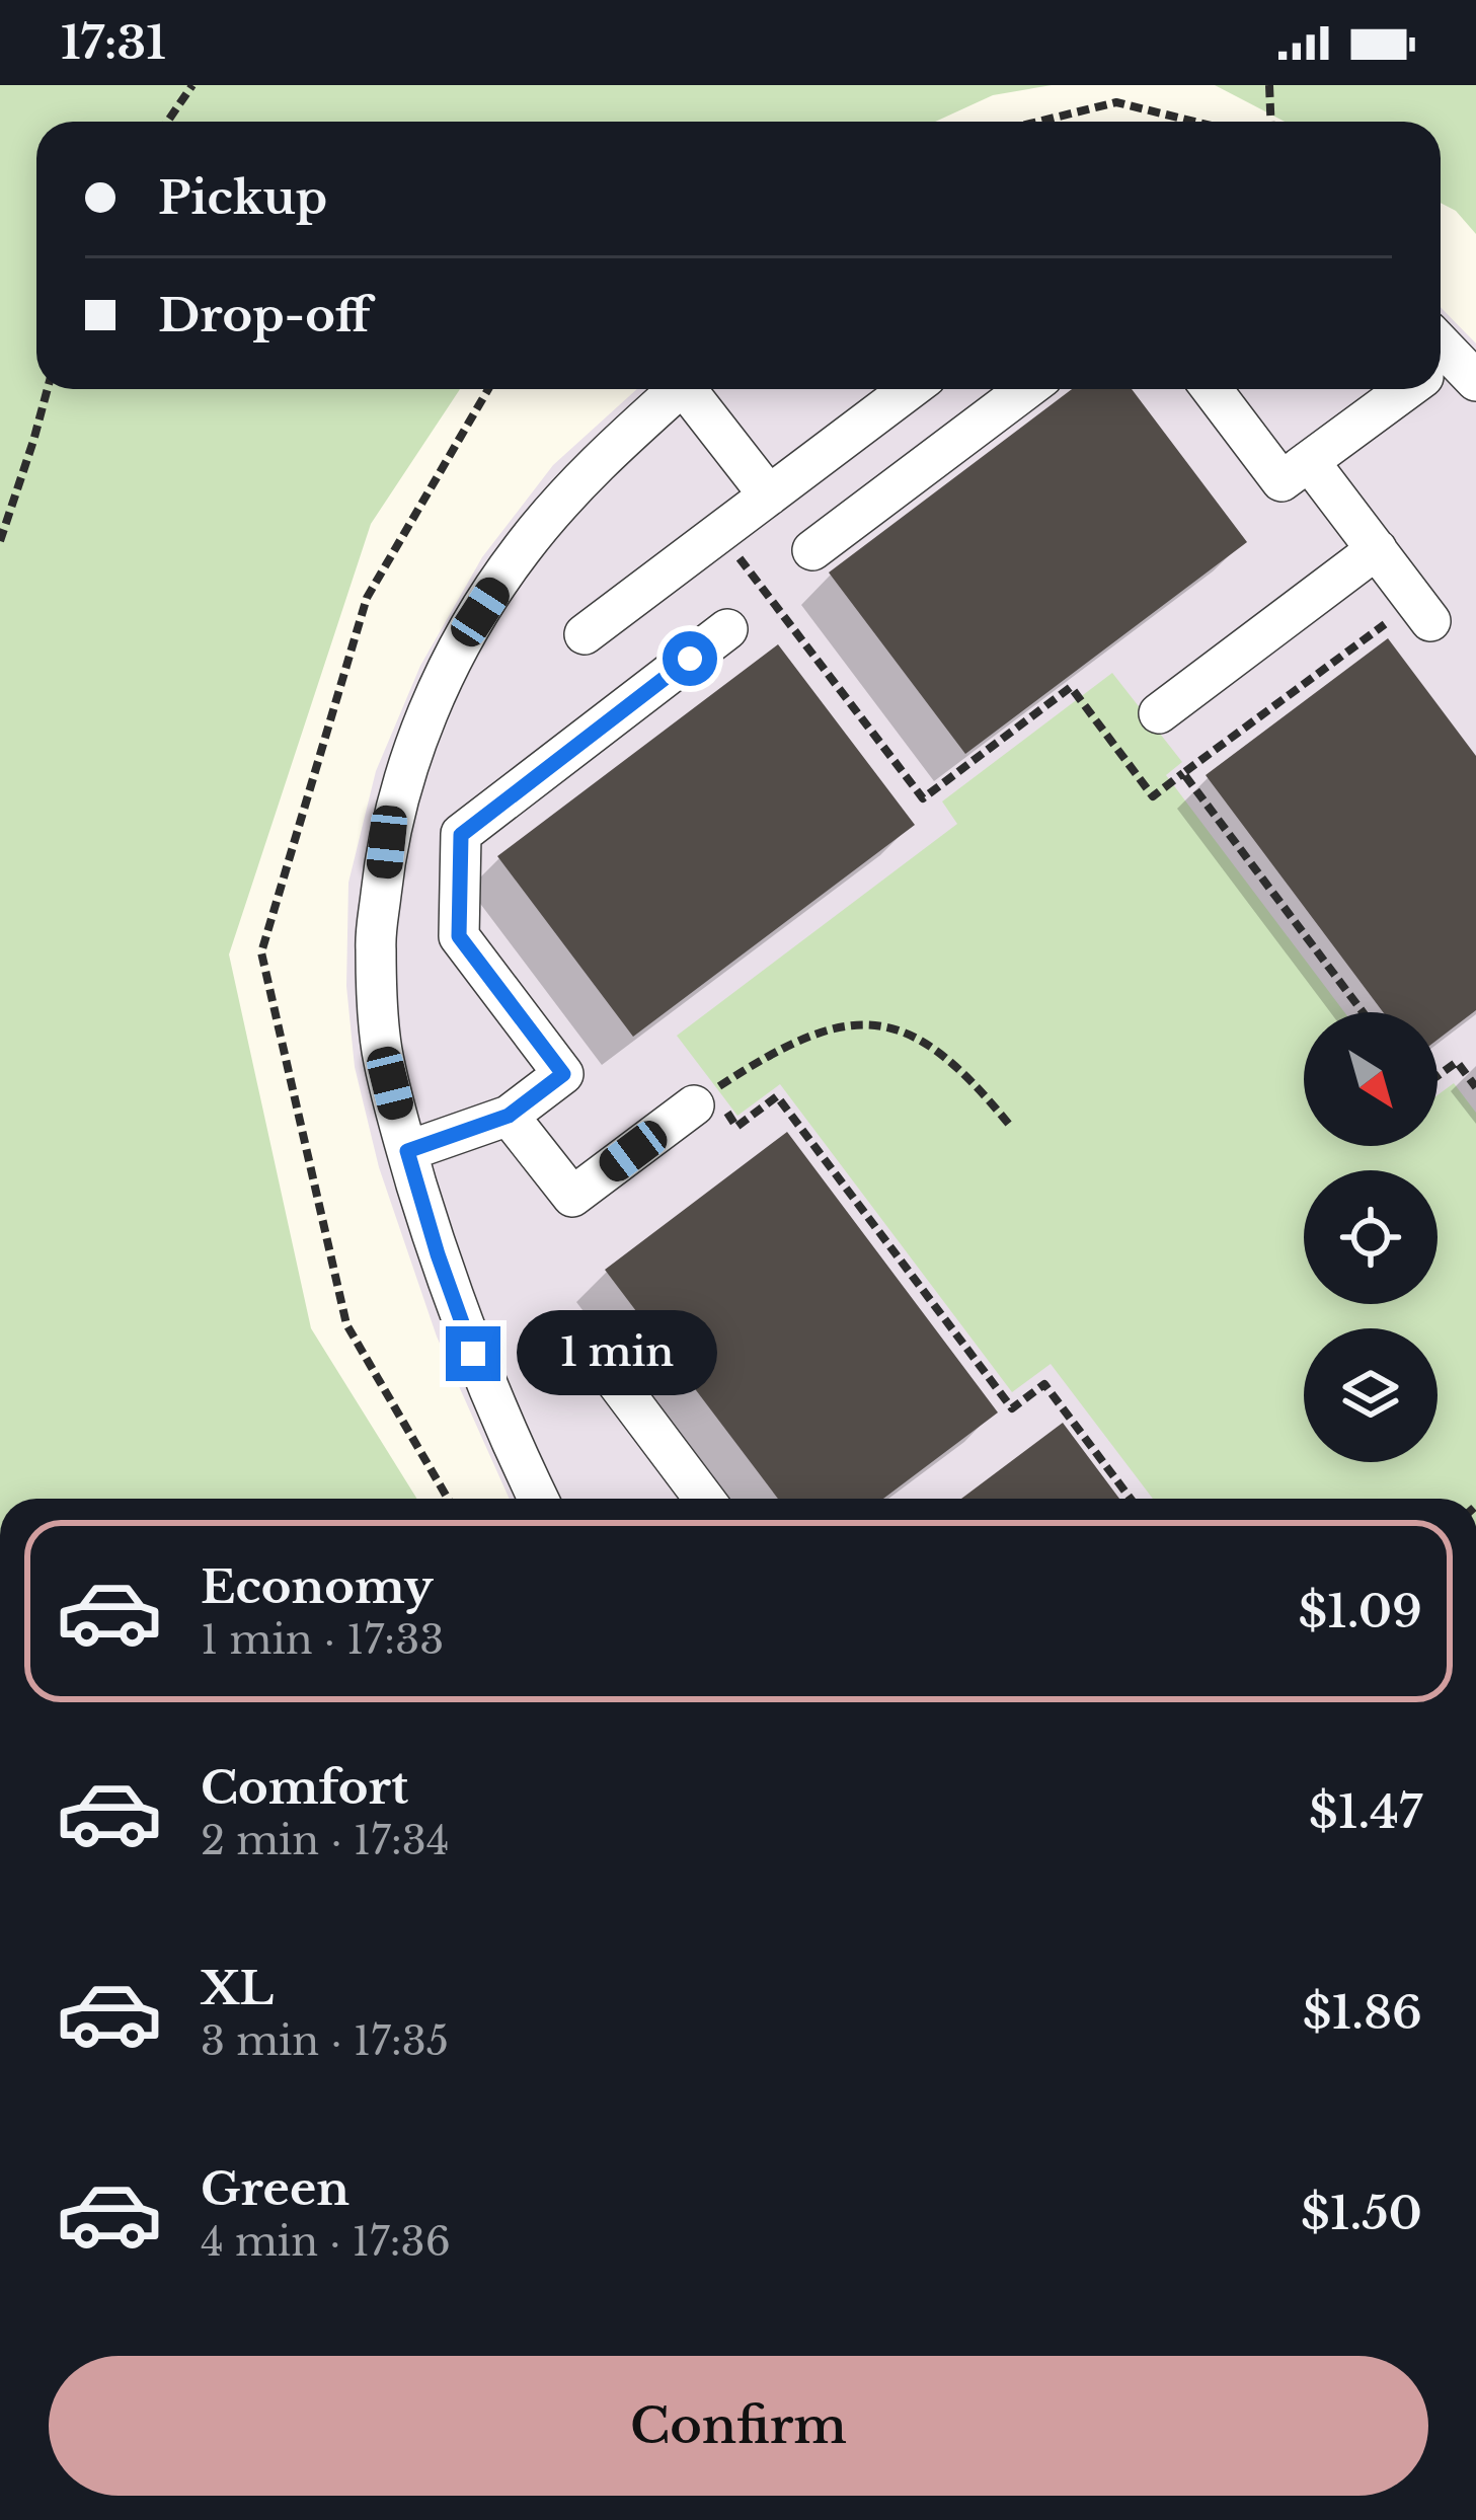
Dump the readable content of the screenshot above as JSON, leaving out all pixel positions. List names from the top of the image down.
{
  "north": "bottom right",
  "page": {
    "status": "17:31",
    "banner": ["Pickup", "Drop-off"],
    "bubble": "1 min",
    "list": [
      {
        "name": "Economy",
        "note": "1 min · 17:33",
        "value": "$1.09"
      },
      {
        "name": "Comfort",
        "note": "2 min · 17:34",
        "value": "$1.47"
      },
      {
        "name": "XL",
        "note": "3 min · 17:35",
        "value": "$1.86"
      },
      {
        "name": "Green",
        "note": "4 min · 17:36",
        "value": "$1.50"
      }
    ],
    "buttons": "Confirm"
  }
}
